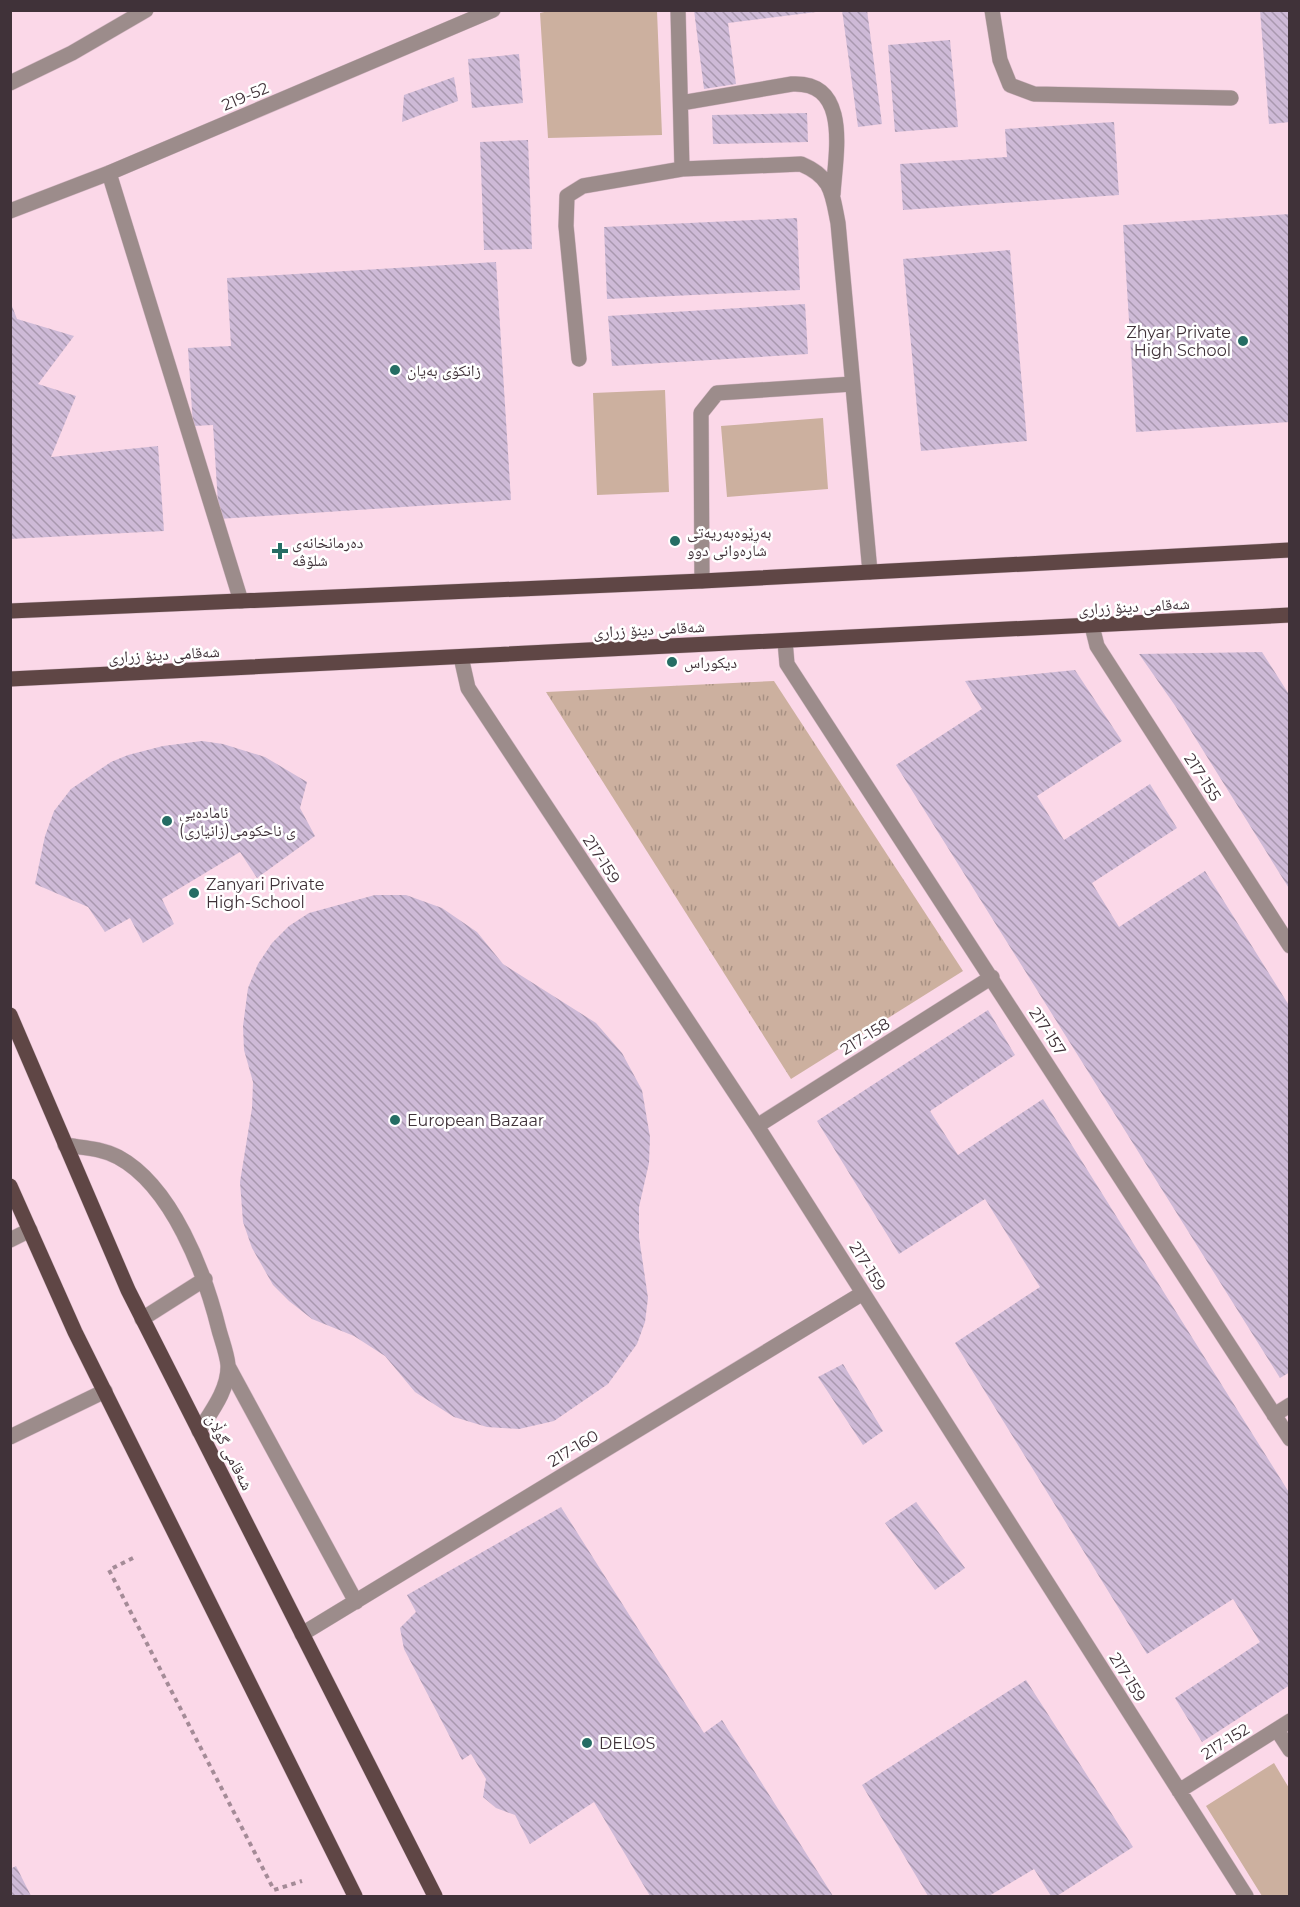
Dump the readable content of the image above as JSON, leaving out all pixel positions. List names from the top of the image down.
{
  "streets": {
    "main road": ["شەقامی دینۆ زراری", "شەقامی گوڵان"],
    "street": [
      "219-52",
      "217-155",
      "217-159",
      "217-157",
      "217-158",
      "217-160",
      "217-152"
    ]
  },
  "crossings": [
    ["شەقامی دینۆ زراری", "217-155"],
    ["شەقامی دینۆ زراری", "217-159"],
    ["شەقامی دینۆ زراری", "217-157"],
    ["217-159", "217-158"],
    ["217-159", "217-160"],
    ["217-159", "217-152"],
    ["217-157", "217-158"],
    ["217-160", "شەقامی گوڵان"]
  ],
  "places": {
    "other": [
      "Zhyar Private High School",
      "زانکۆی بەیان",
      "بەڕێوەبەریەتی شارەوانی دوو",
      "ديكوراس",
      "ئامادەیی (زانیاری)ی ناحکومی",
      "Zanyari Private High-School",
      "European Bazaar",
      "DELOS"
    ],
    "health": ["دەرمانخانەی شلۆڤە"]
  }
}
